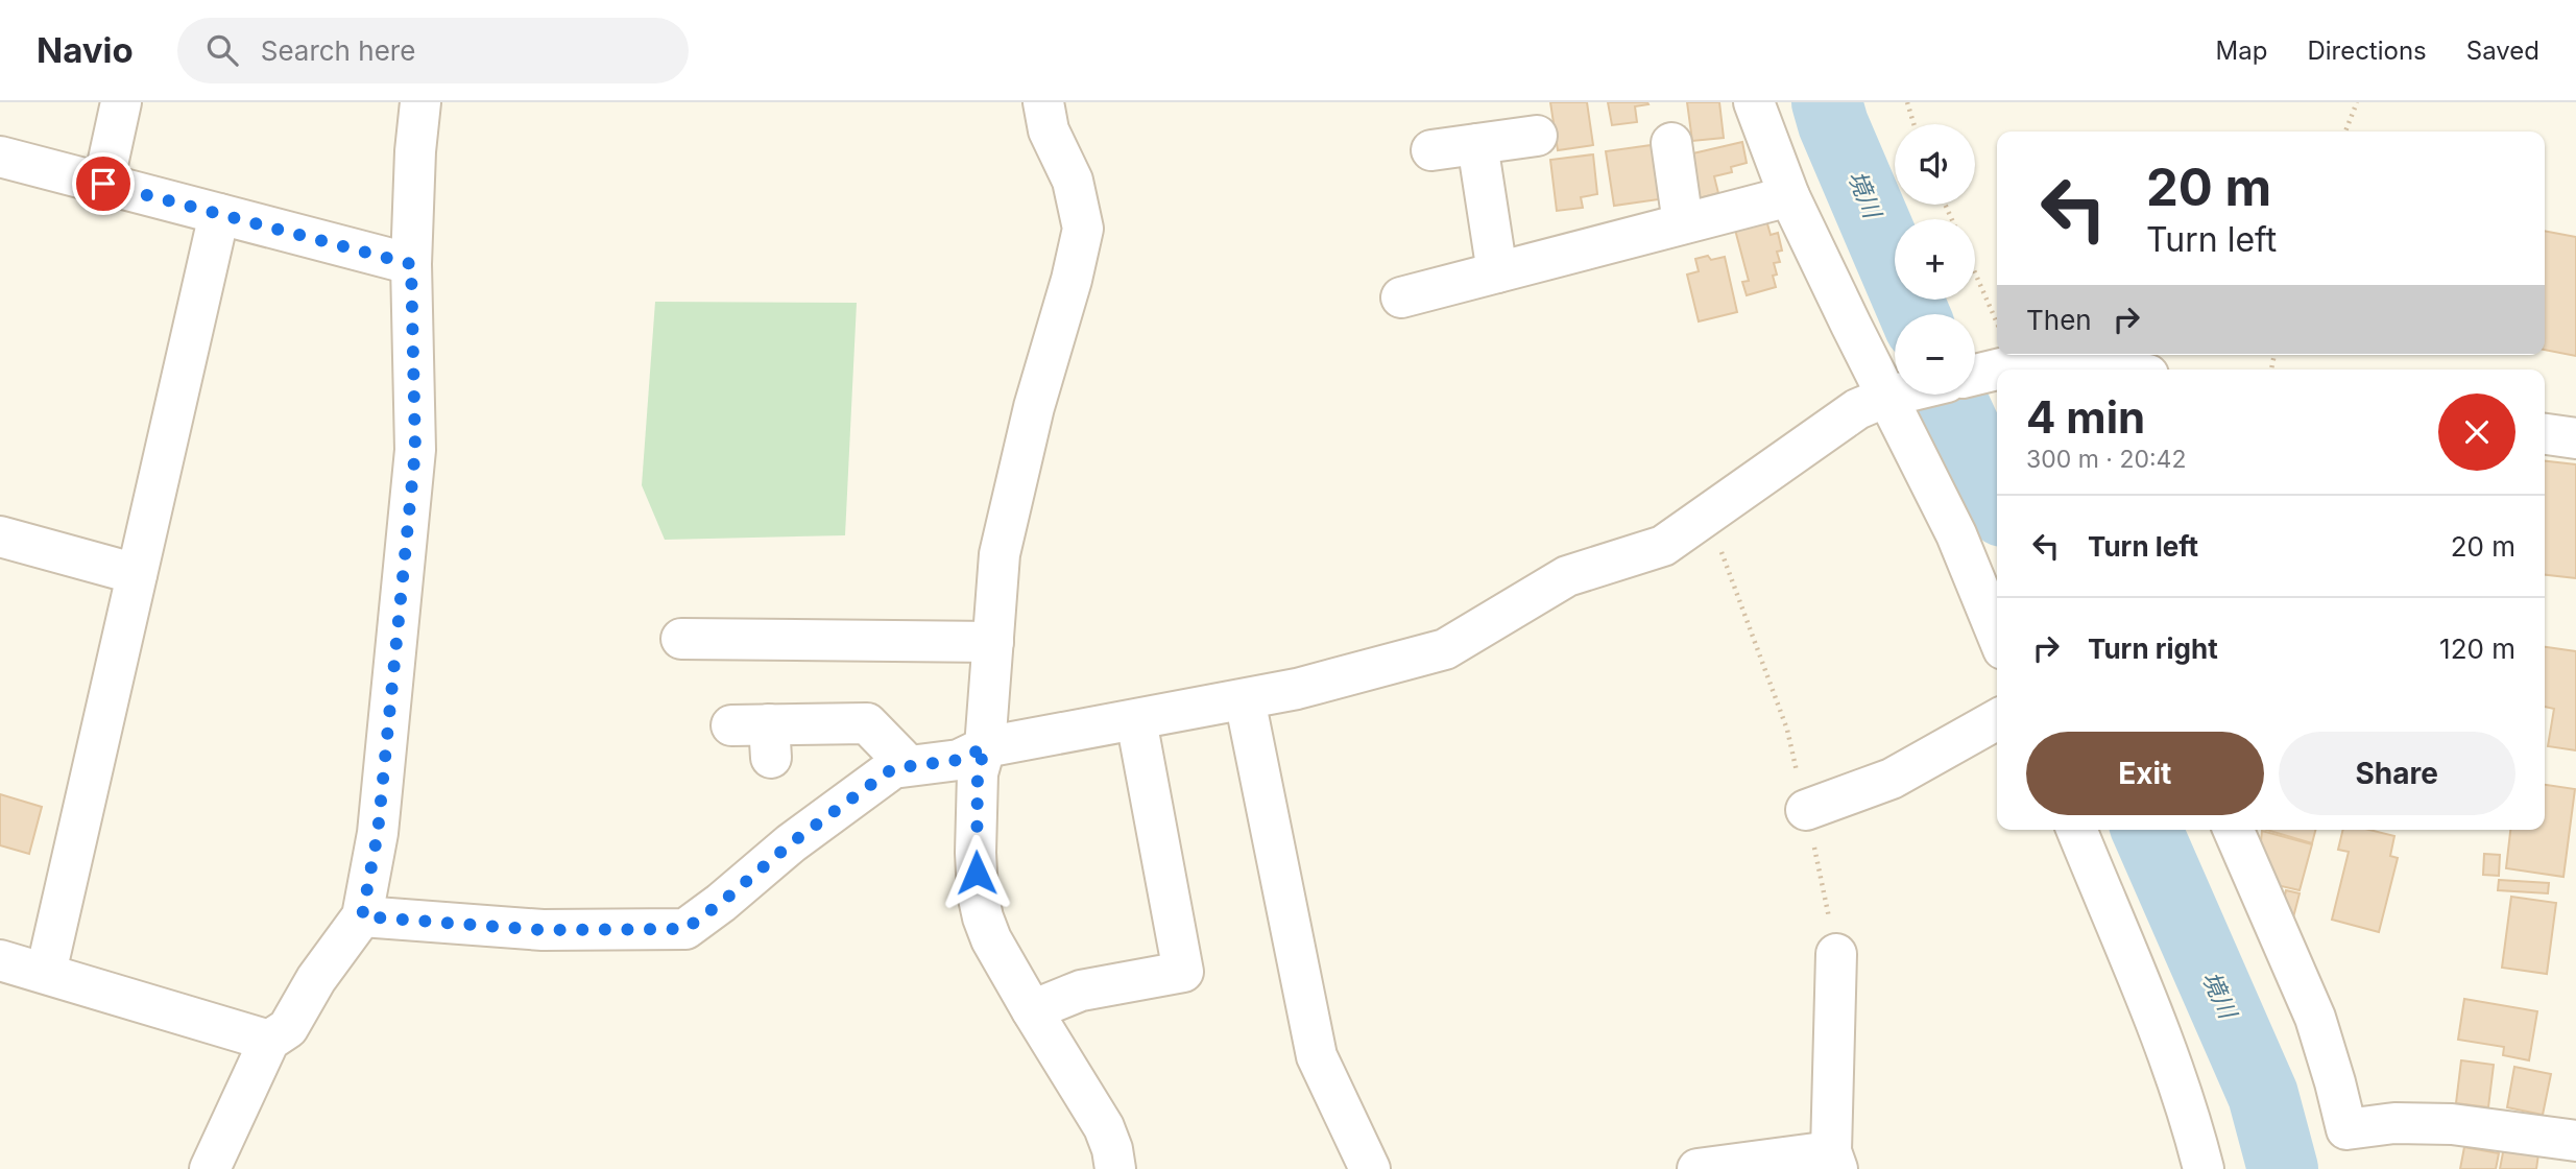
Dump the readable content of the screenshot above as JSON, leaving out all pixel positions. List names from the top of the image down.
{
  "water": ["境川"],
  "page": {
    "header": "Navio",
    "search": "Search here",
    "nav": ["Map", "Directions", "Saved"],
    "map_buttons": ["+", "−"],
    "turn": ["20 m", "Turn left"],
    "then": "Then",
    "heading": ["4 min", "300 m · 20:42"],
    "list": [
      {
        "name": "Turn left",
        "value": "20 m"
      },
      {
        "name": "Turn right",
        "value": "120 m"
      }
    ],
    "buttons": ["Exit", "Share"]
  }
}
